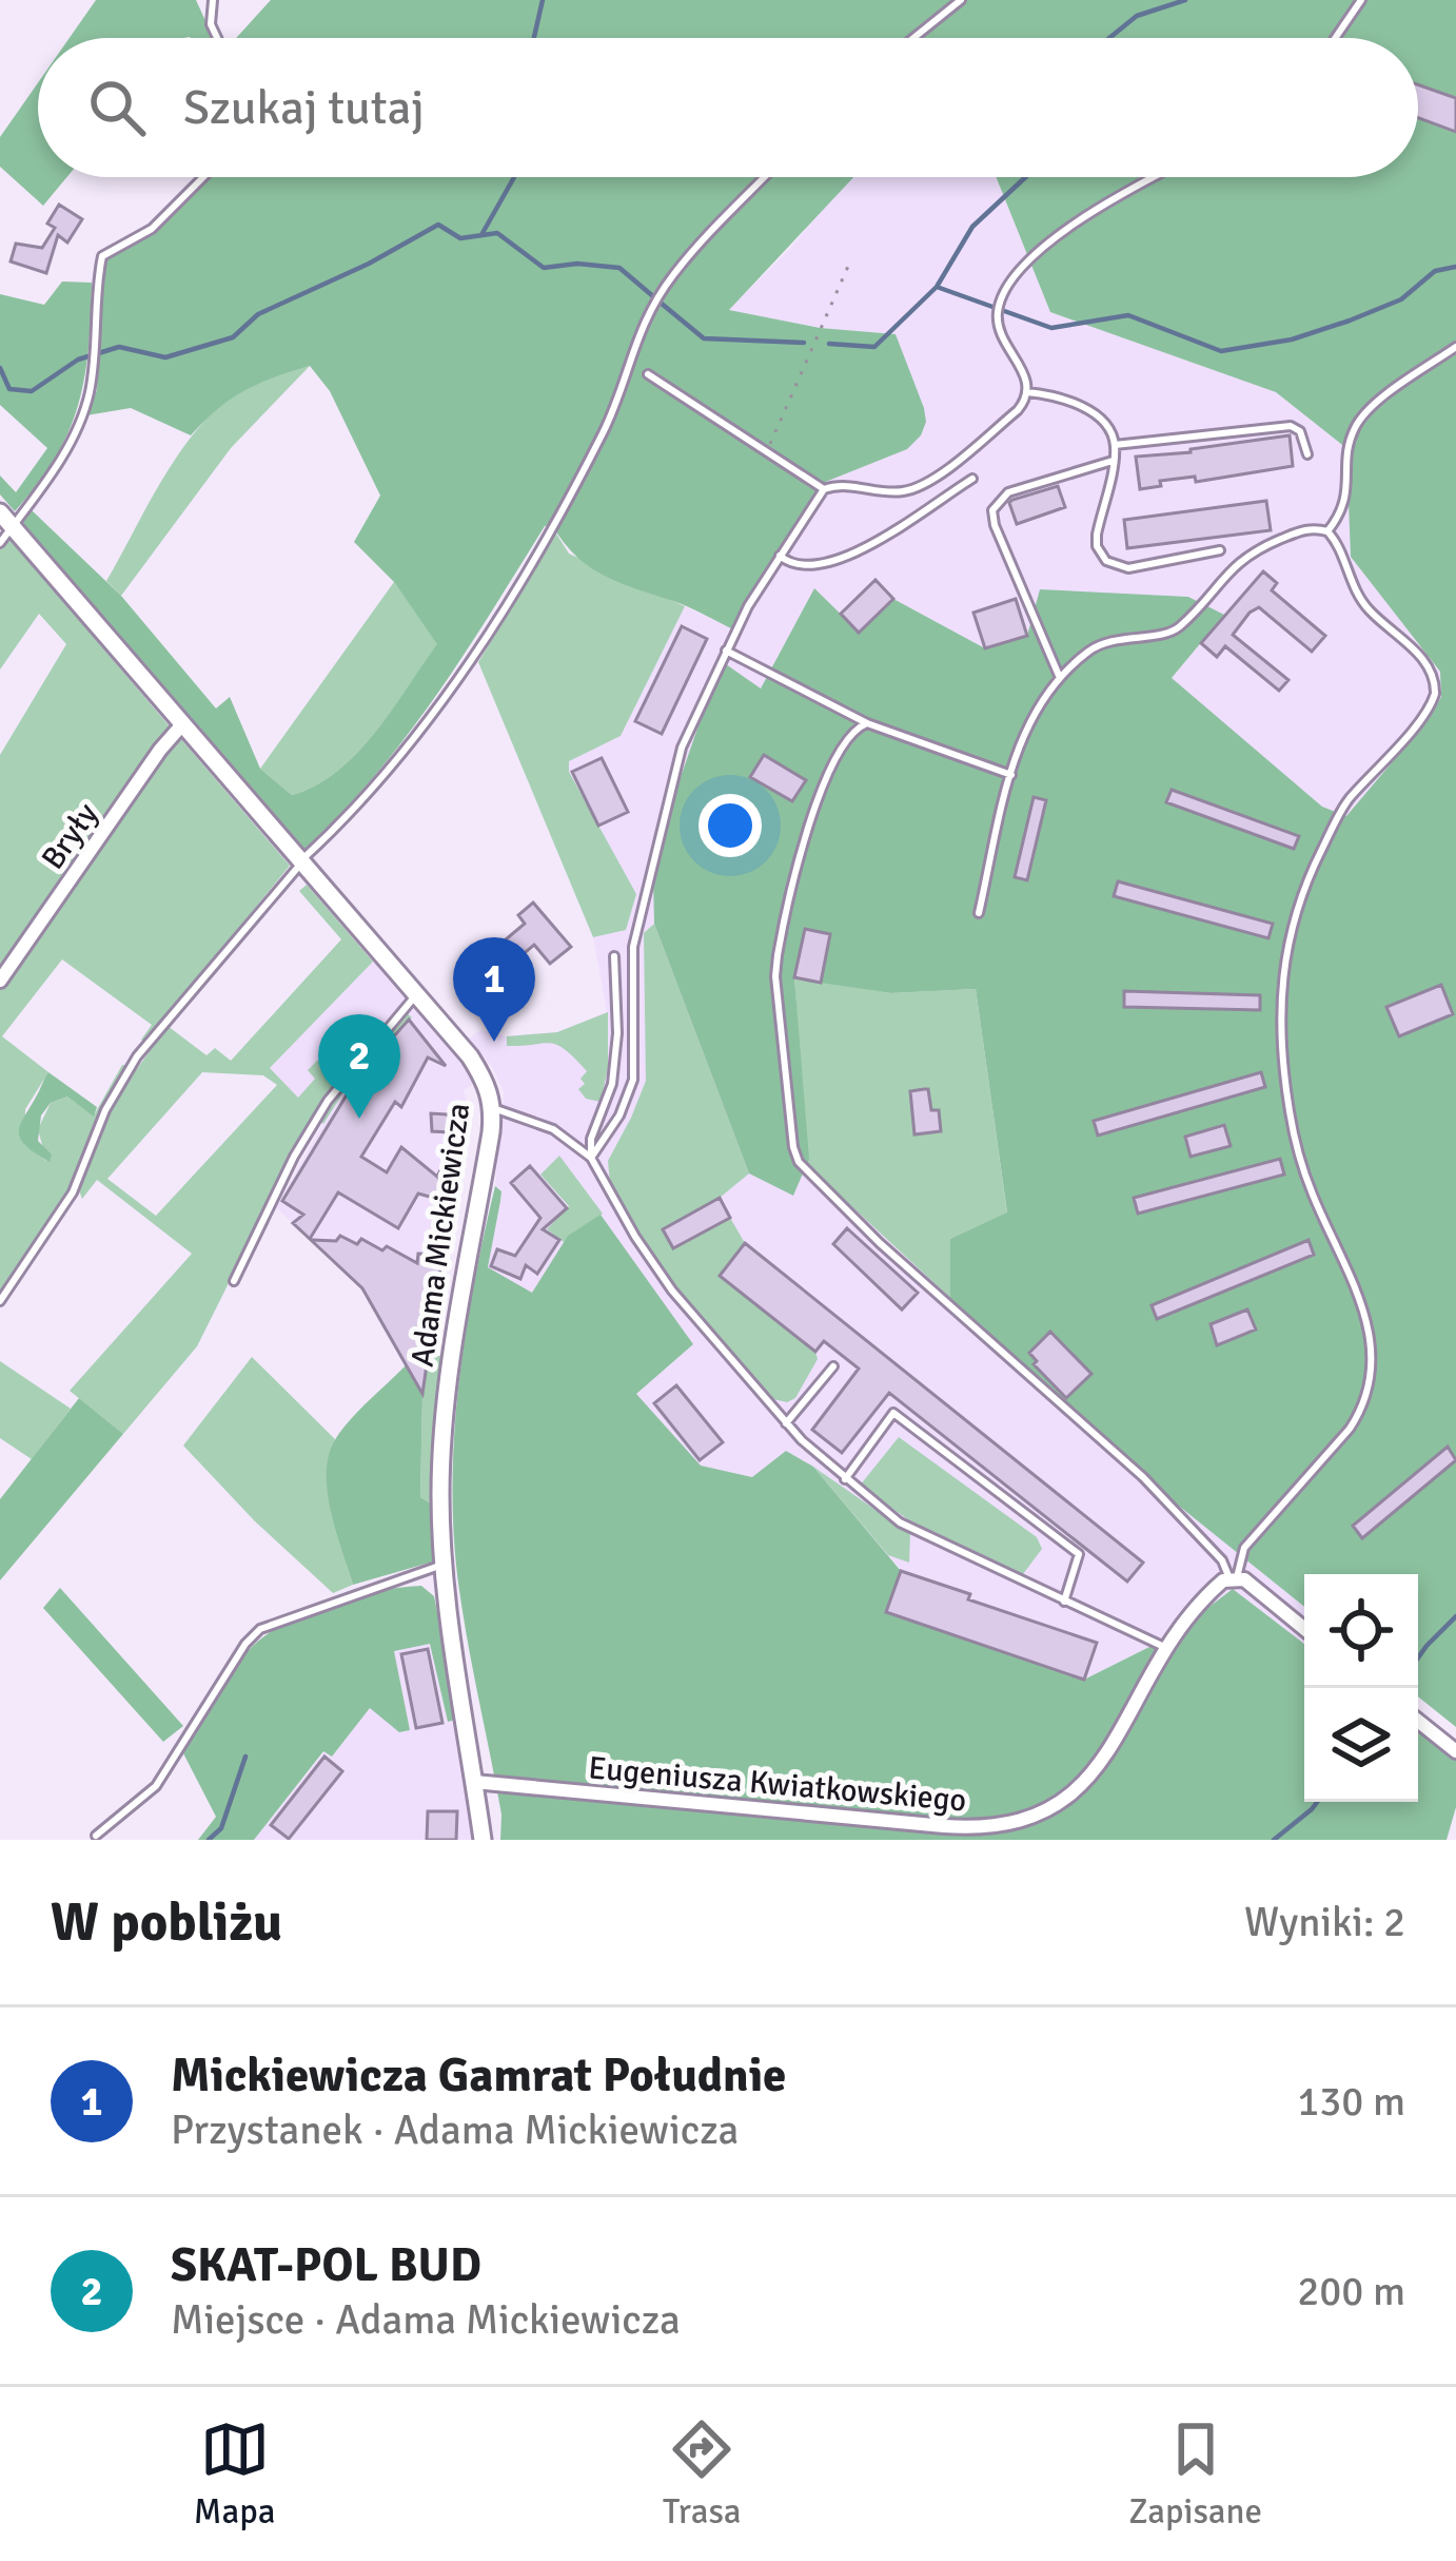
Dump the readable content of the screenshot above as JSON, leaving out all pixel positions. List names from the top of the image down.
{
  "streets": {
    "street": ["Bryły", "Adama Mickiewicza", "Eugeniusza Kwiatkowskiego"]
  },
  "crossings": [
    ["Bryły", "Adama Mickiewicza"],
    ["Adama Mickiewicza", "Eugeniusza Kwiatkowskiego"]
  ],
  "page": {
    "search": "Szukaj tutaj",
    "pins": ["1", "2"],
    "heading": ["W pobliżu", "Wyniki: 2"],
    "list": [
      {
        "mark": "1",
        "name": "Mickiewicza Gamrat Południe",
        "note": "Przystanek · Adama Mickiewicza",
        "value": "130 m"
      },
      {
        "mark": "2",
        "name": "SKAT-POL BUD",
        "note": "Miejsce · Adama Mickiewicza",
        "value": "200 m"
      }
    ],
    "nav": ["Mapa", "Trasa", "Zapisane"]
  }
}
